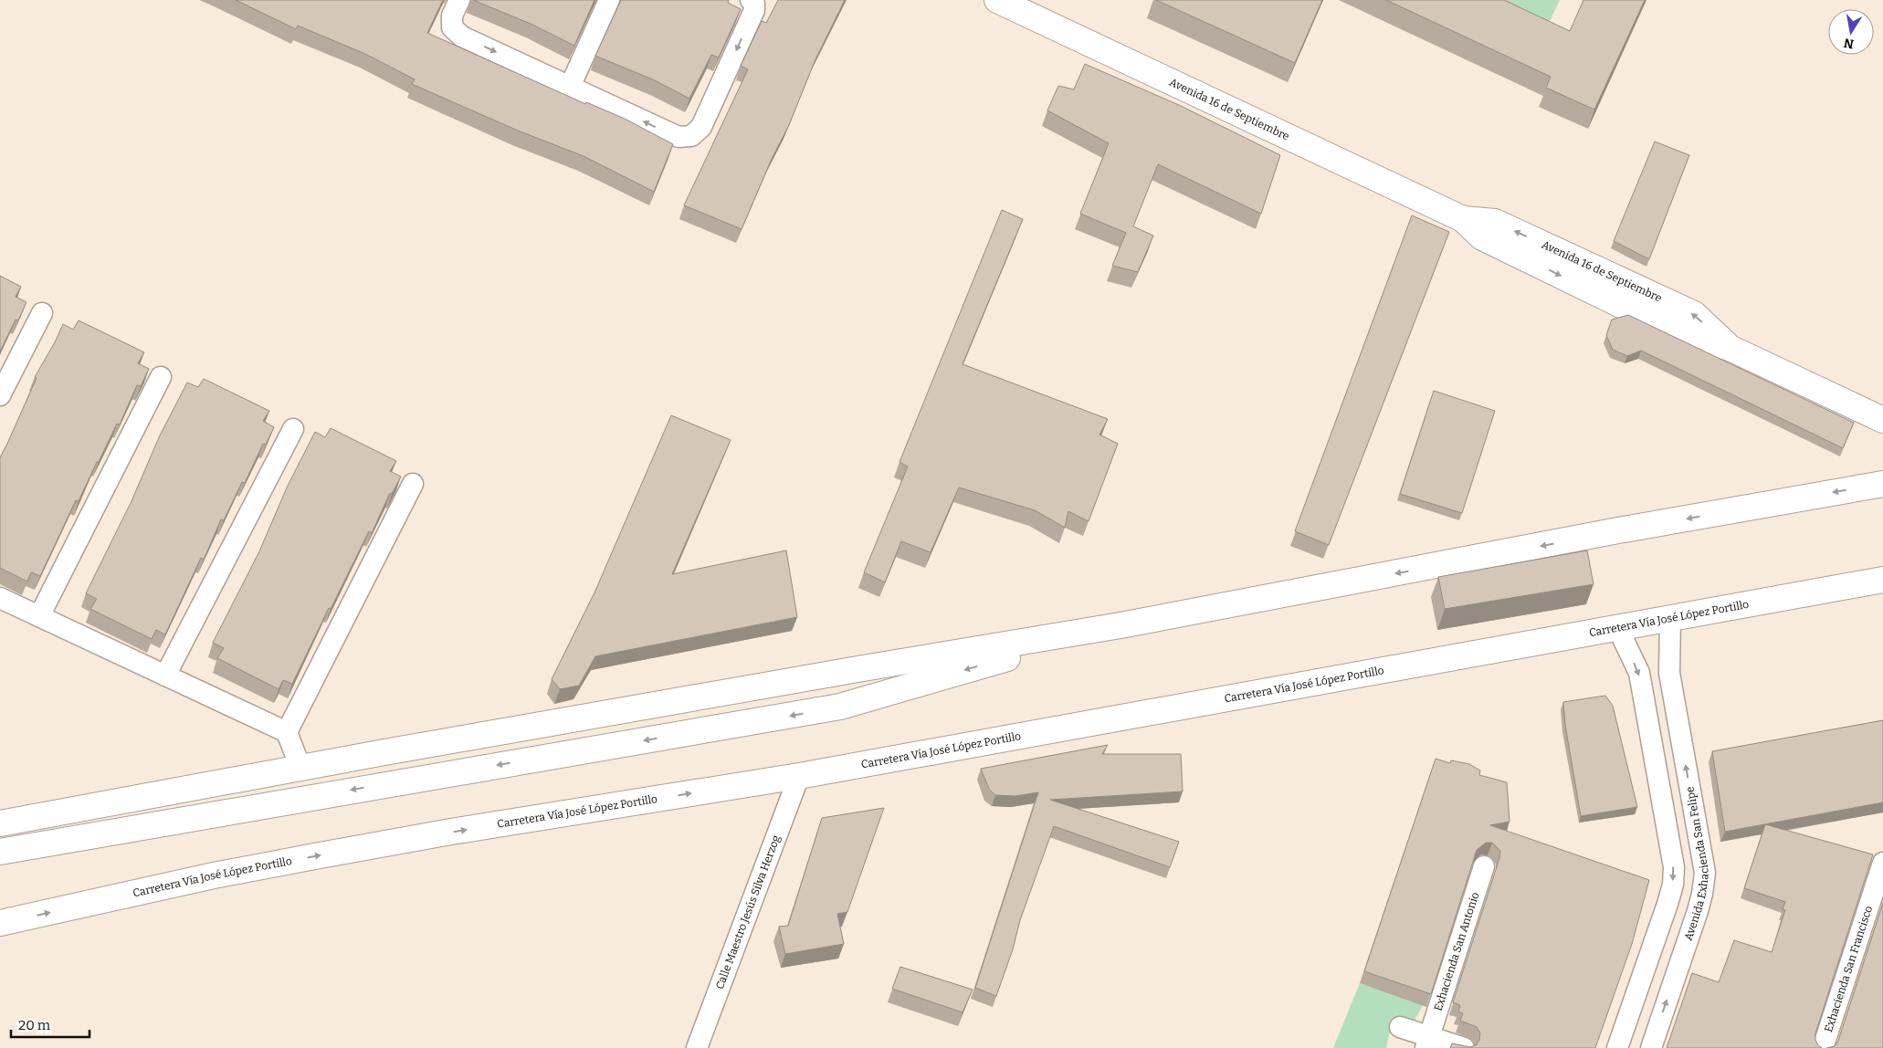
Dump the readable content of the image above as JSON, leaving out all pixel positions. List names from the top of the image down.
{
  "streets": {
    "main road": ["Avenida 16 de Septiembre", "Carretera Vía José López Portillo"],
    "street": [
      "Avenida Exhacienda San Felipe",
      "Calle Maestro Jesús Silva Herzog",
      "Exhacienda San Antonio",
      "Exhacienda San Francisco"
    ]
  },
  "crossings": [
    ["Carretera Vía José López Portillo", "Avenida Exhacienda San Felipe"],
    ["Carretera Vía José López Portillo", "Calle Maestro Jesús Silva Herzog"]
  ],
  "scale_bar": "20 m",
  "north": "bottom"
}
